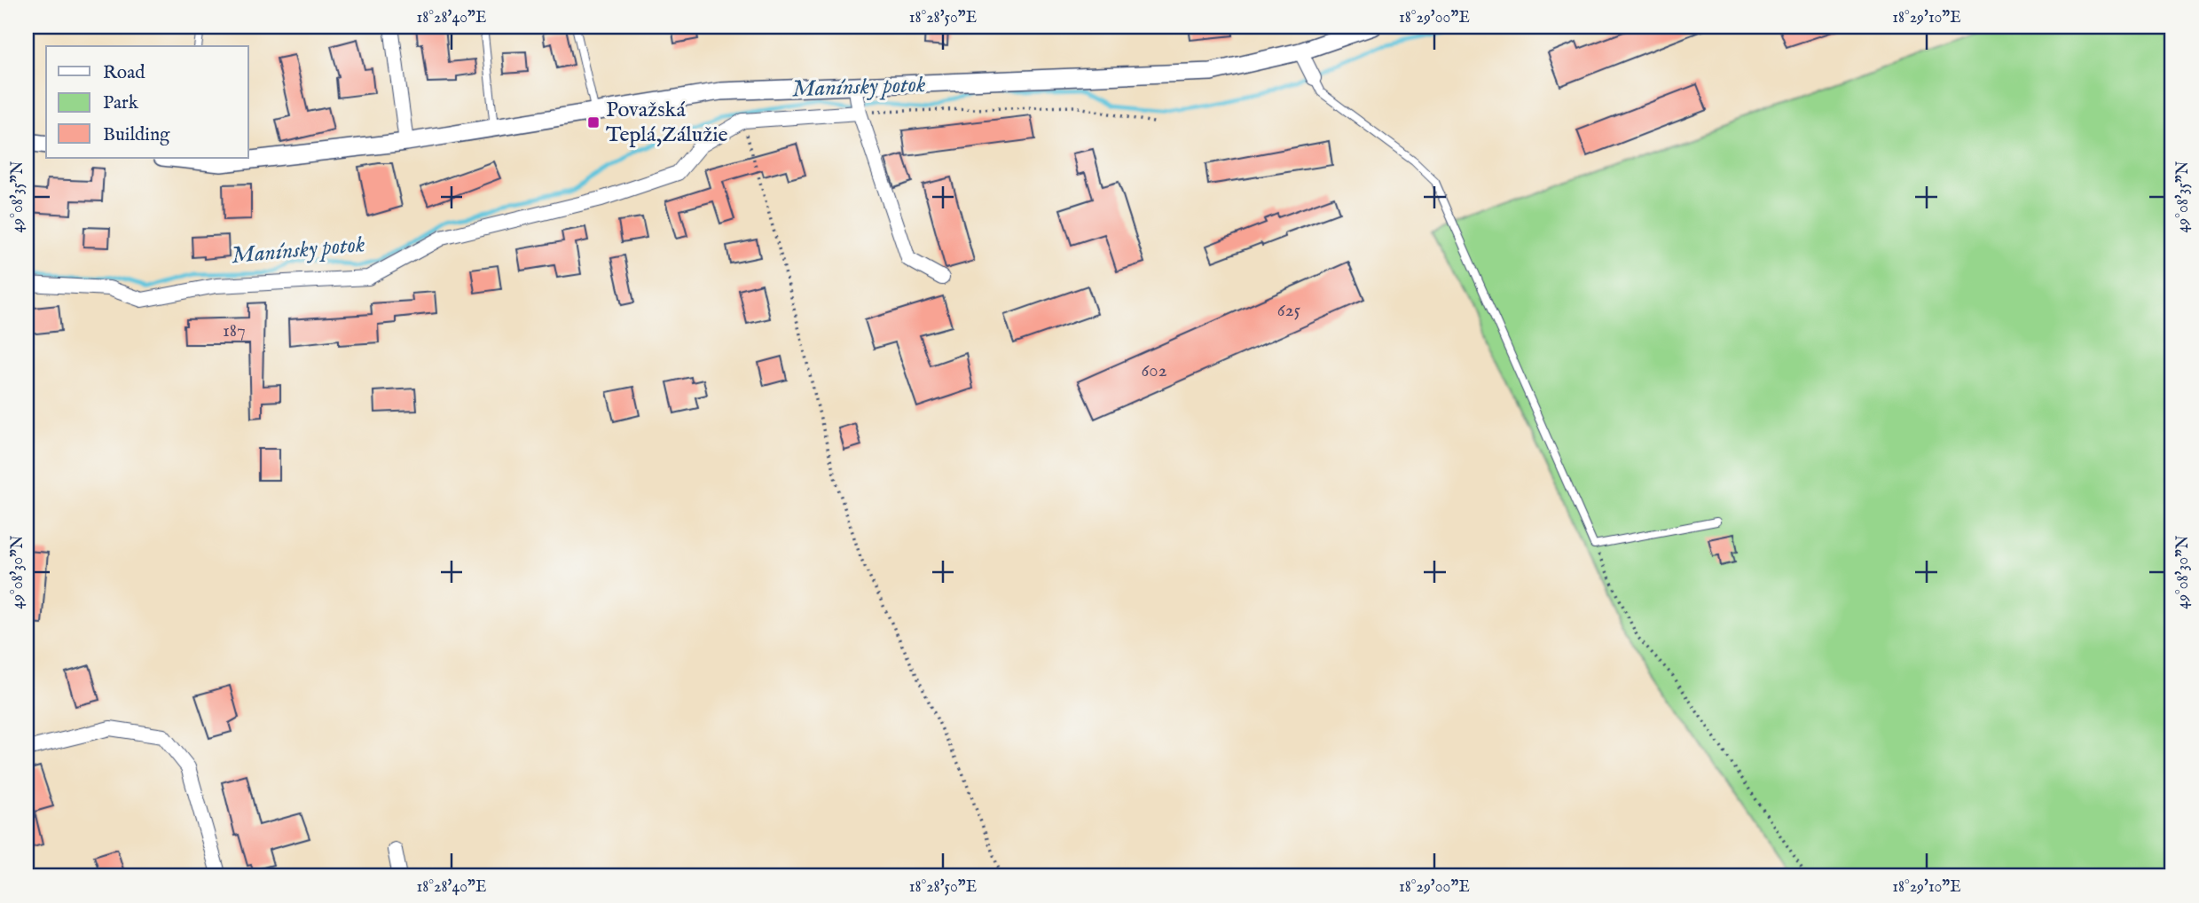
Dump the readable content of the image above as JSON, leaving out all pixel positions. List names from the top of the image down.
{
  "water": ["Manínsky potok"],
  "places": {
    "transit": ["Považská Teplá,Zálužie"]
  },
  "house_numbers": ["625", "187", "602"],
  "legend": ["Road", "Park", "Building"],
  "coordinates": [
    "18°28'40\"E",
    "18°28'50\"E",
    "18°29'00\"E",
    "18°29'10\"E",
    "49°08'35\"N",
    "49°08'30\"N"
  ]
}
